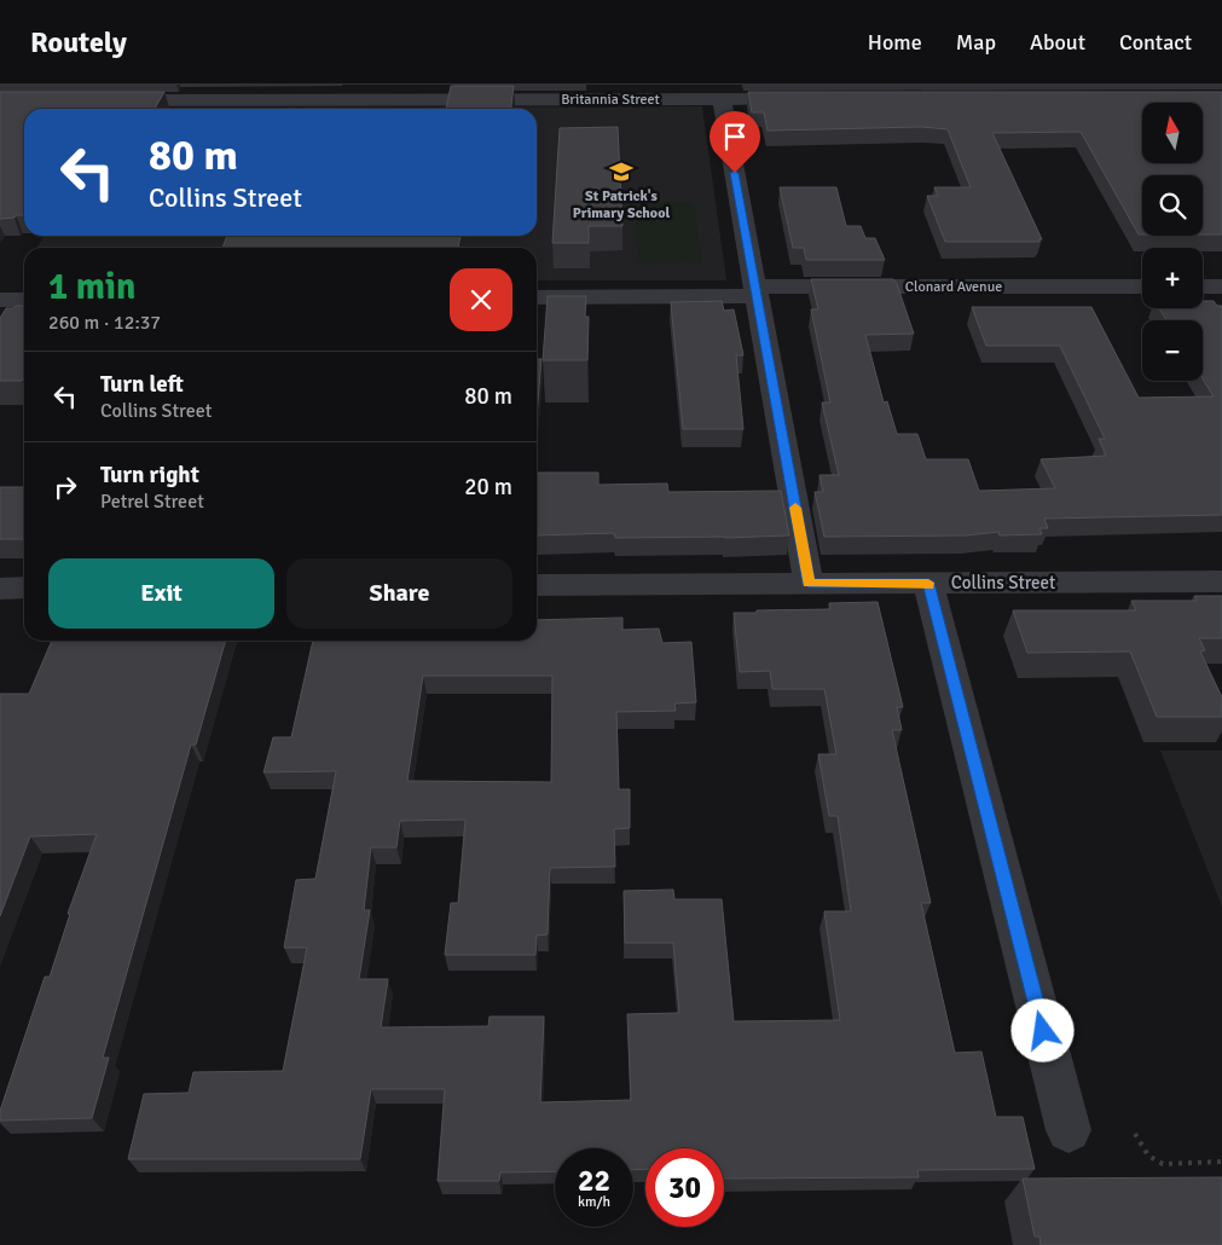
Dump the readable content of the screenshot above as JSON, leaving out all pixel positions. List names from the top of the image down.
{
  "streets": {
    "street": ["Britannia Street", "Clonard Avenue", "Collins Street"]
  },
  "places": {
    "school or university": ["St Patrick's Primary School"]
  },
  "north": "top",
  "page": {
    "header": "Routely",
    "nav": [
      "Home",
      "Map",
      "About",
      "Contact"
    ],
    "map_buttons": ["+", "−"],
    "turn": ["80 m", "Collins Street"],
    "heading": ["1 min", "260 m · 12:37"],
    "list": [
      {
        "name": "Turn left",
        "note": "Collins Street",
        "value": "80 m"
      },
      {
        "name": "Turn right",
        "note": "Petrel Street",
        "value": "20 m"
      }
    ],
    "buttons": ["Exit", "Share"],
    "speed": "22 km/h",
    "limit": "30"
  }
}
